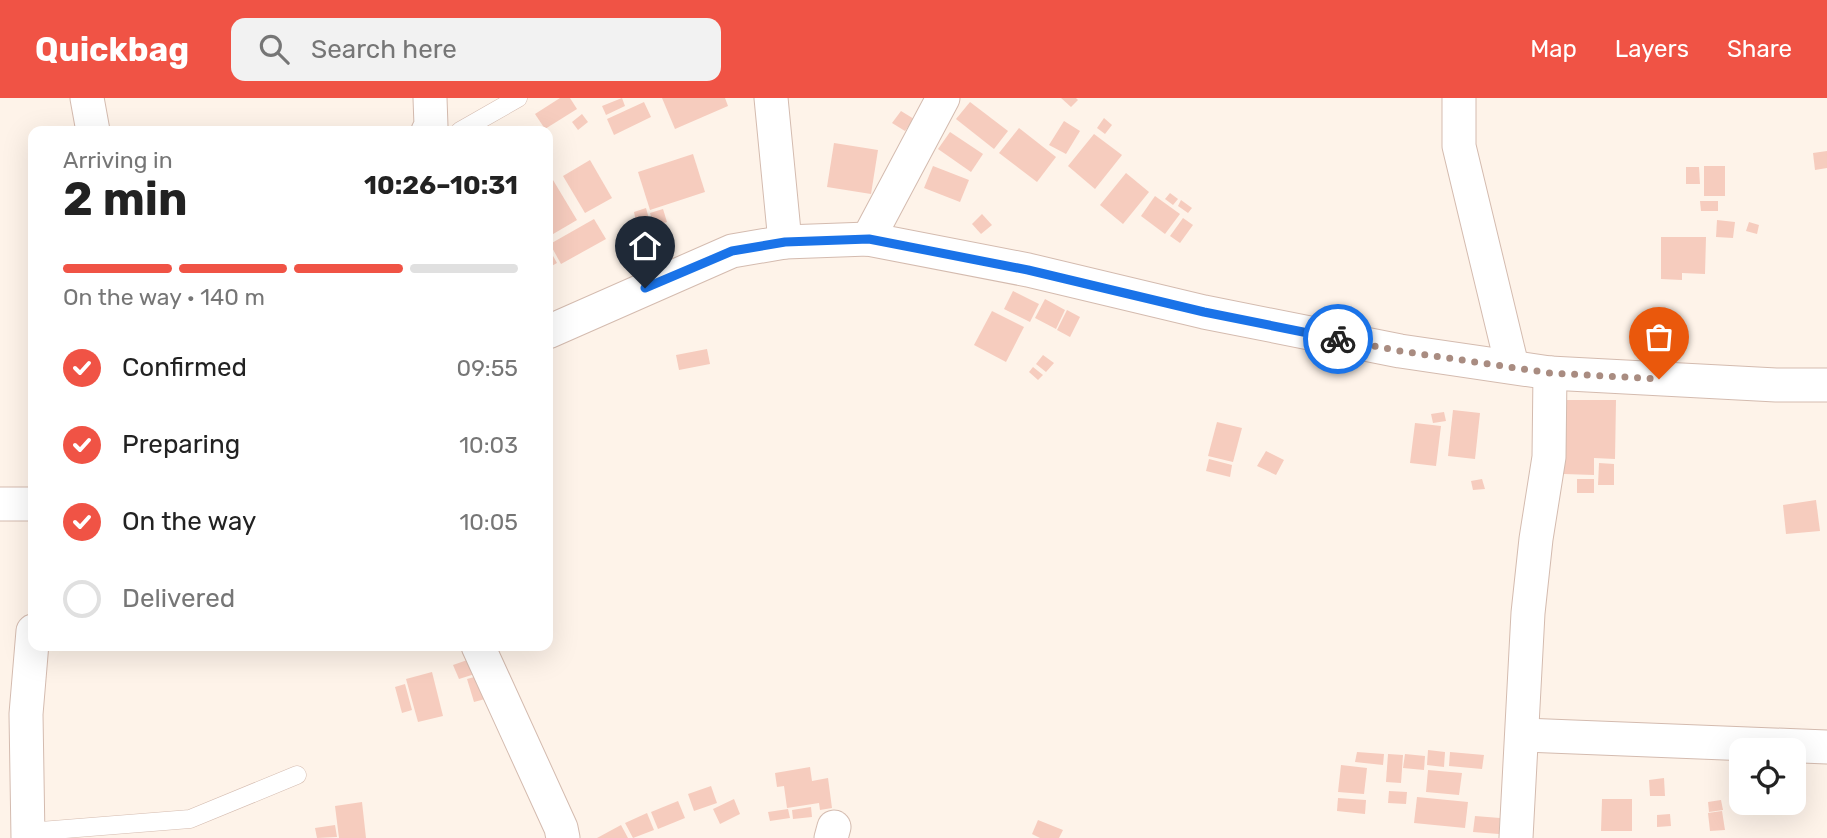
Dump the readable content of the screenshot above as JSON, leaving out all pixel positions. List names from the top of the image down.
{
  "page": {
    "header": "Quickbag",
    "search": "Search here",
    "nav": ["Map", "Layers", "Share"],
    "heading": ["2 min", "Arriving in", "10:26–10:31"],
    "bar": "On the way · 140 m",
    "list": [
      ["Confirmed", "09:55"],
      ["Preparing", "10:03"],
      ["On the way", "10:05"],
      "Delivered"
    ]
  }
}
